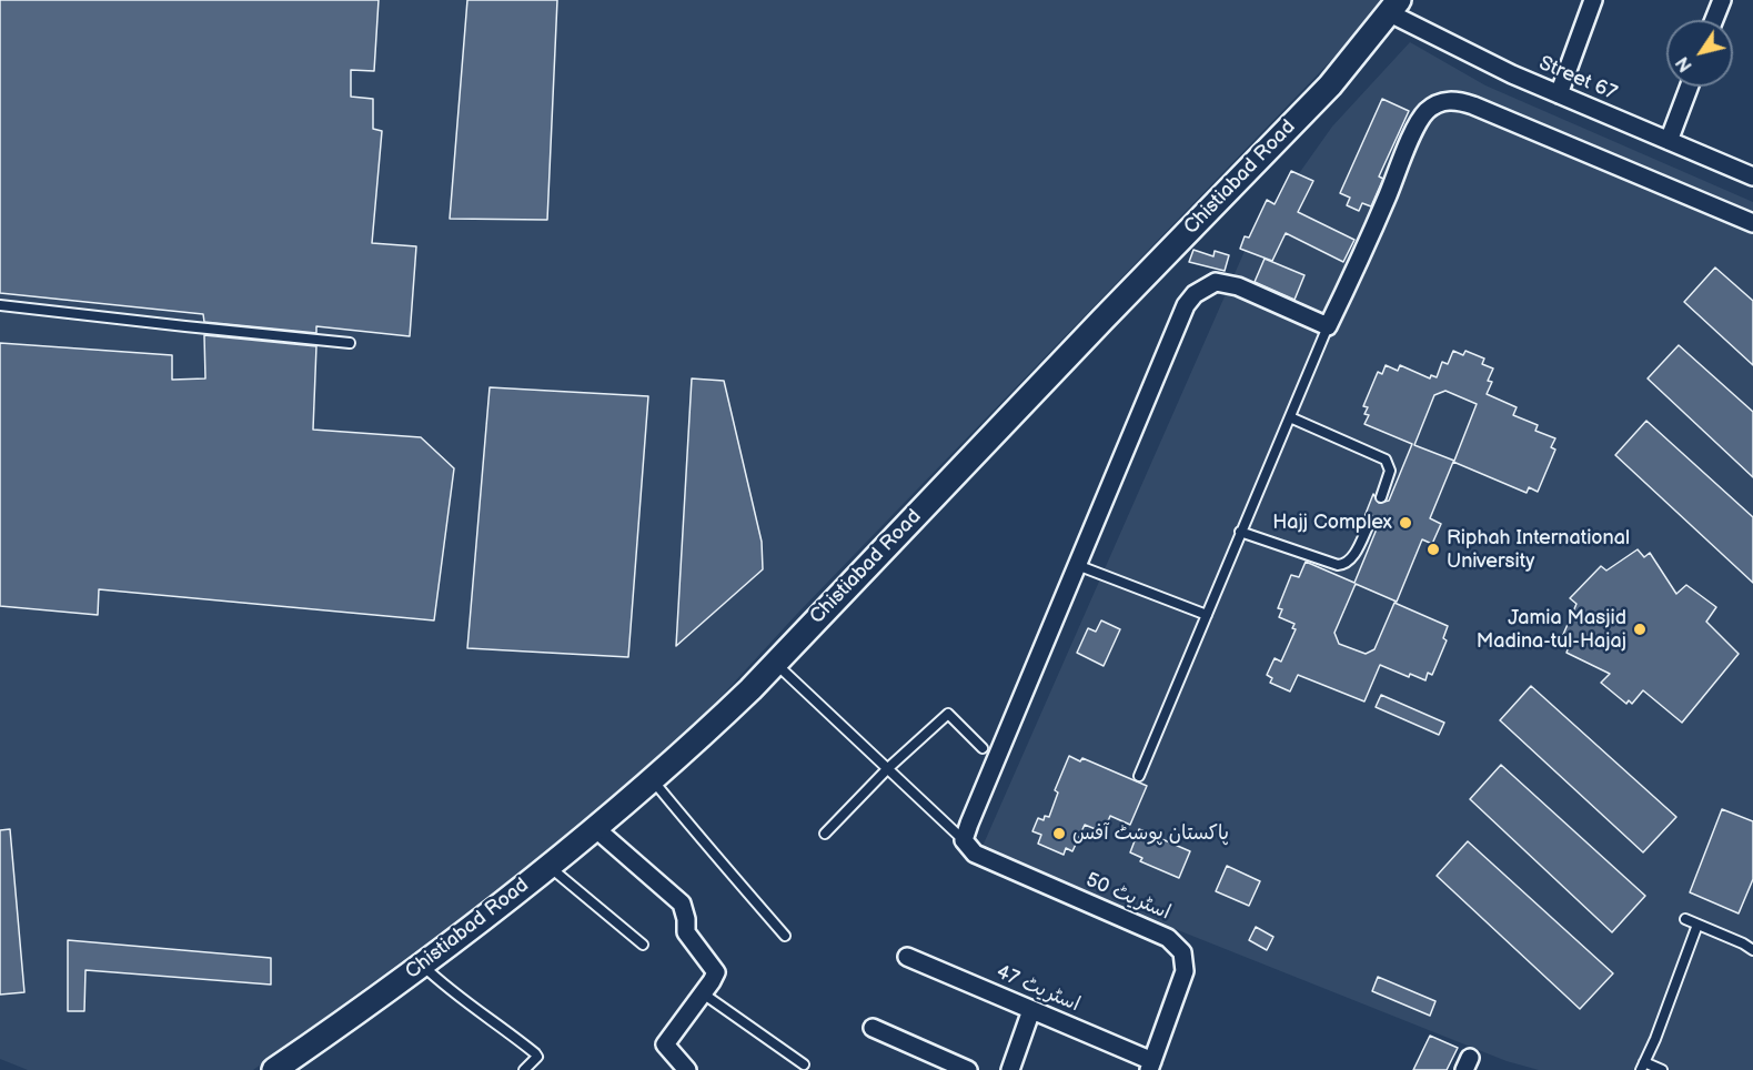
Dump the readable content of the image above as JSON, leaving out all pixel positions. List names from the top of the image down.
{
  "streets": {
    "main road": ["Chistiabad Road"],
    "street": ["Street 67", "اسٹریٹ 50", "اسٹریٹ 47"]
  },
  "crossings": [
    ["Street 67", "Chistiabad Road"],
    ["اسٹریٹ 50", "اسٹریٹ 47"]
  ],
  "places": [
    "Hajj Complex",
    "Riphah International University",
    "Jamia Masjid Madina-tul-Hajaj",
    "پاکستان پوسٹ آفس"
  ],
  "north": "bottom left"
}
